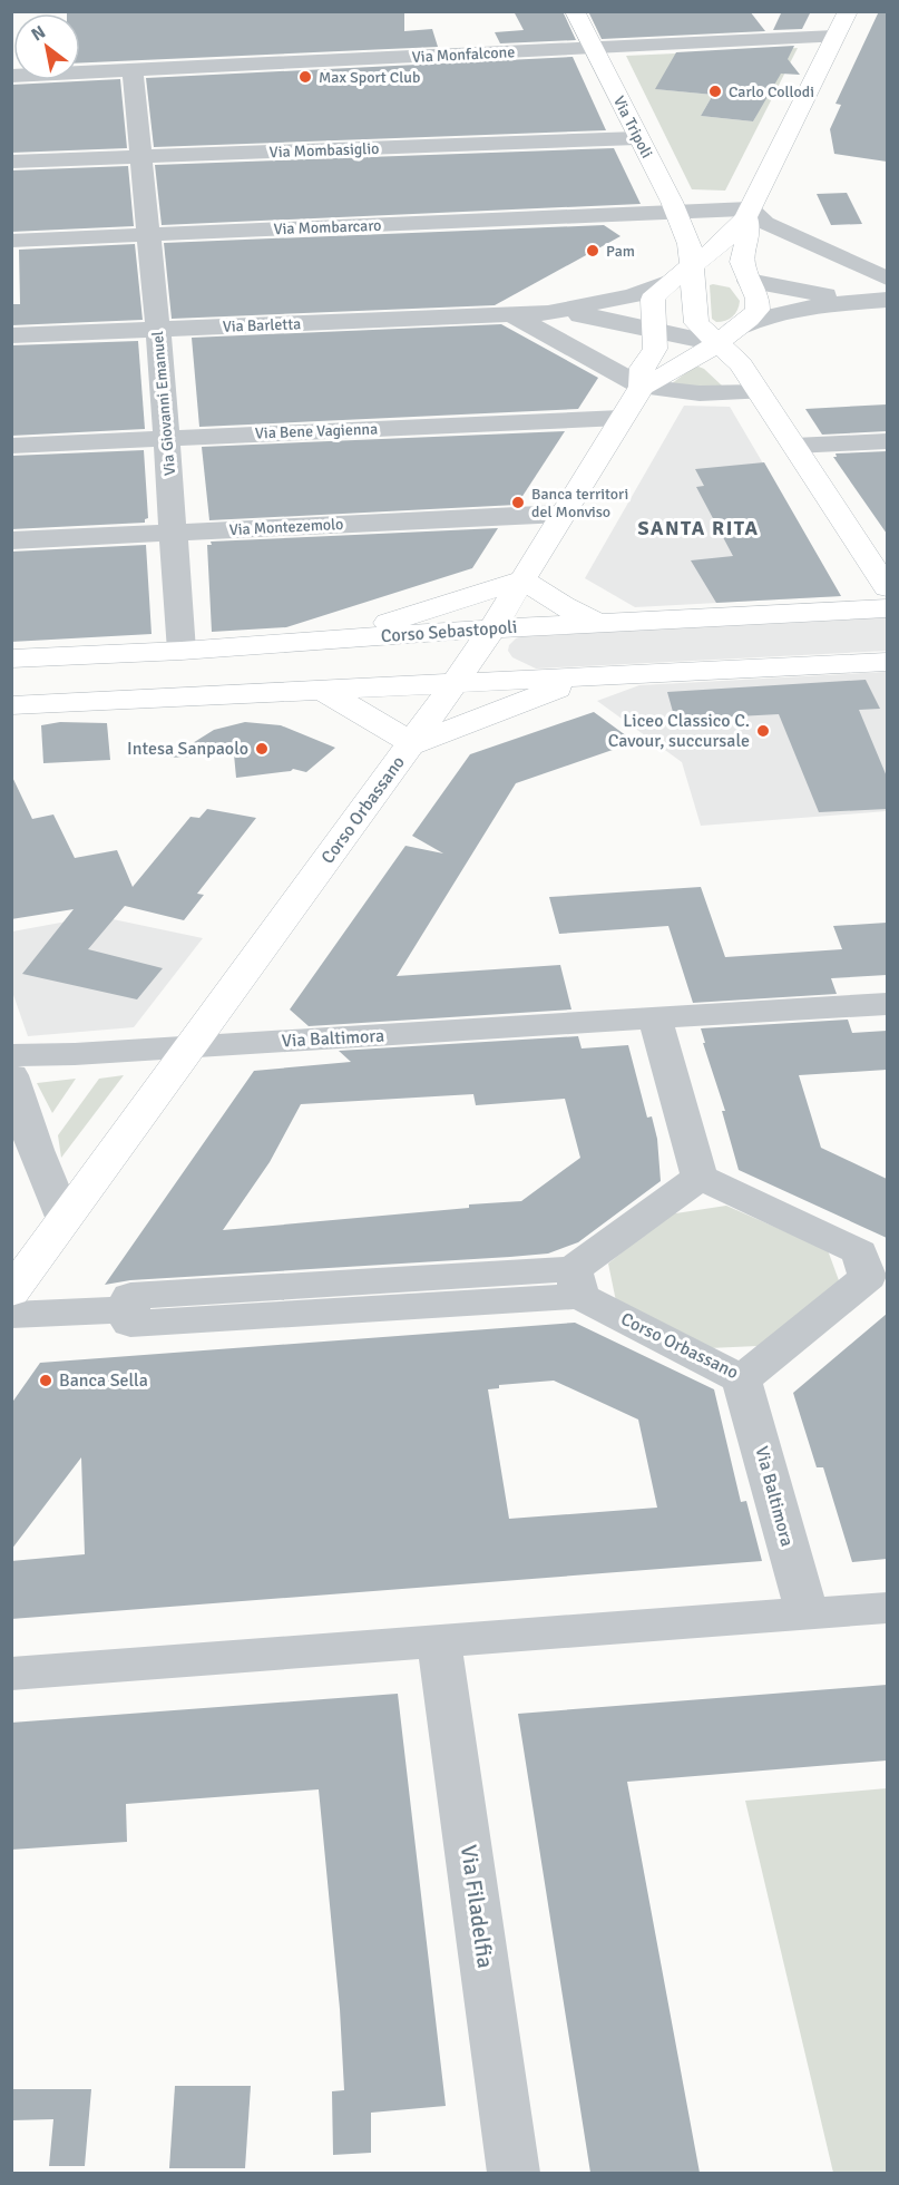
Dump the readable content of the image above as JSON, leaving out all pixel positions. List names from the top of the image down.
{
  "streets": {
    "street": [
      "Via Monfalcone",
      "Via Tripoli",
      "Via Mombasiglio",
      "Via Mombarcaro",
      "Via Barletta",
      "Via Giovanni Emanuel",
      "Via Bene Vagienna",
      "Via Montezemolo",
      "Corso Sebastopoli",
      "Corso Orbassano",
      "Via Baltimora",
      "Via Filadelfia"
    ]
  },
  "crossings": [
    ["Via Monfalcone", "Via Tripoli"],
    ["Via Monfalcone", "Via Giovanni Emanuel"],
    ["Via Tripoli", "Via Mombasiglio"],
    ["Via Tripoli", "Via Mombarcaro"],
    ["Via Mombasiglio", "Via Giovanni Emanuel"],
    ["Via Mombarcaro", "Via Giovanni Emanuel"],
    ["Via Barletta", "Via Giovanni Emanuel"],
    ["Via Giovanni Emanuel", "Via Bene Vagienna"],
    ["Via Giovanni Emanuel", "Via Montezemolo"],
    ["Via Giovanni Emanuel", "Corso Sebastopoli"],
    ["Via Bene Vagienna", "Corso Orbassano"],
    ["Via Montezemolo", "Corso Orbassano"],
    ["Corso Sebastopoli", "Corso Orbassano"],
    ["Corso Orbassano", "Via Baltimora"]
  ],
  "districts": ["SANTA RITA"],
  "places": [
    "Max Sport Club",
    "Carlo Collodi",
    "Pam",
    "Banca territori del Monviso",
    "Liceo Classico C. Cavour, succursale",
    "Intesa Sanpaolo",
    "Banca Sella"
  ],
  "north": "top left"
}
